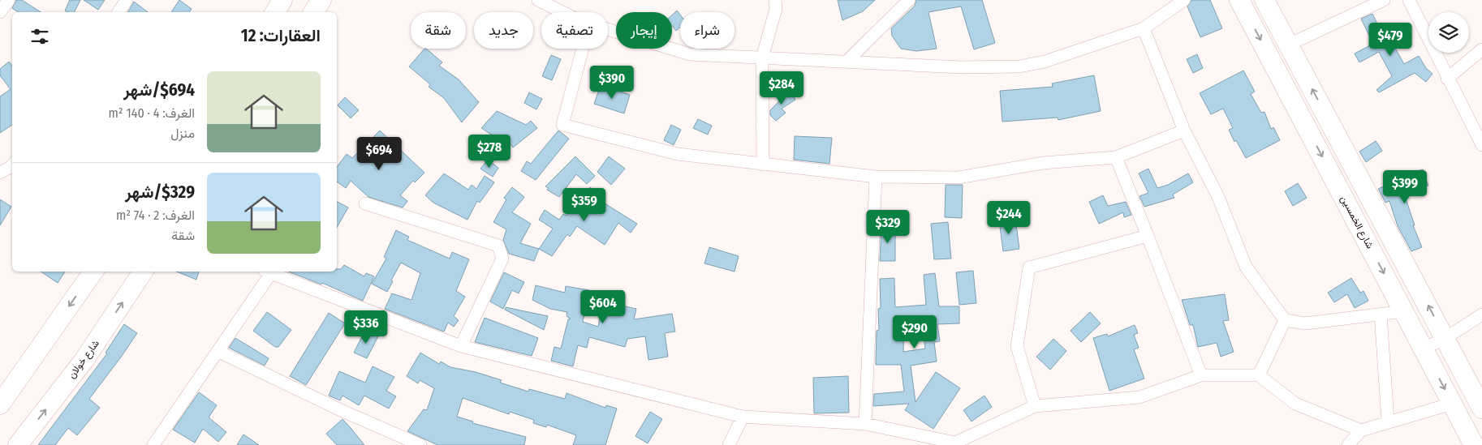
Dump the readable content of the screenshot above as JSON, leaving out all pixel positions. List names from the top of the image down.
{
  "streets": {
    "main road": ["شارع الخمسين", "شارع خولان"]
  },
  "page": {
    "chip": [
      "شراء",
      "إيجار",
      "تصفية",
      "جديد",
      "شقة"
    ],
    "heading": "العقارات: 12",
    "price": [
      "$479",
      "$390",
      "$284",
      "$278",
      "$694",
      "$399",
      "$359",
      "$244",
      "$329",
      "$604",
      "$336",
      "$290"
    ],
    "list": [
      {
        "name": "$694/شهر",
        "note": "الغرف: 4 · 140 m² · منزل"
      },
      {
        "name": "$329/شهر",
        "note": "الغرف: 2 · 74 m² · شقة"
      }
    ]
  }
}
